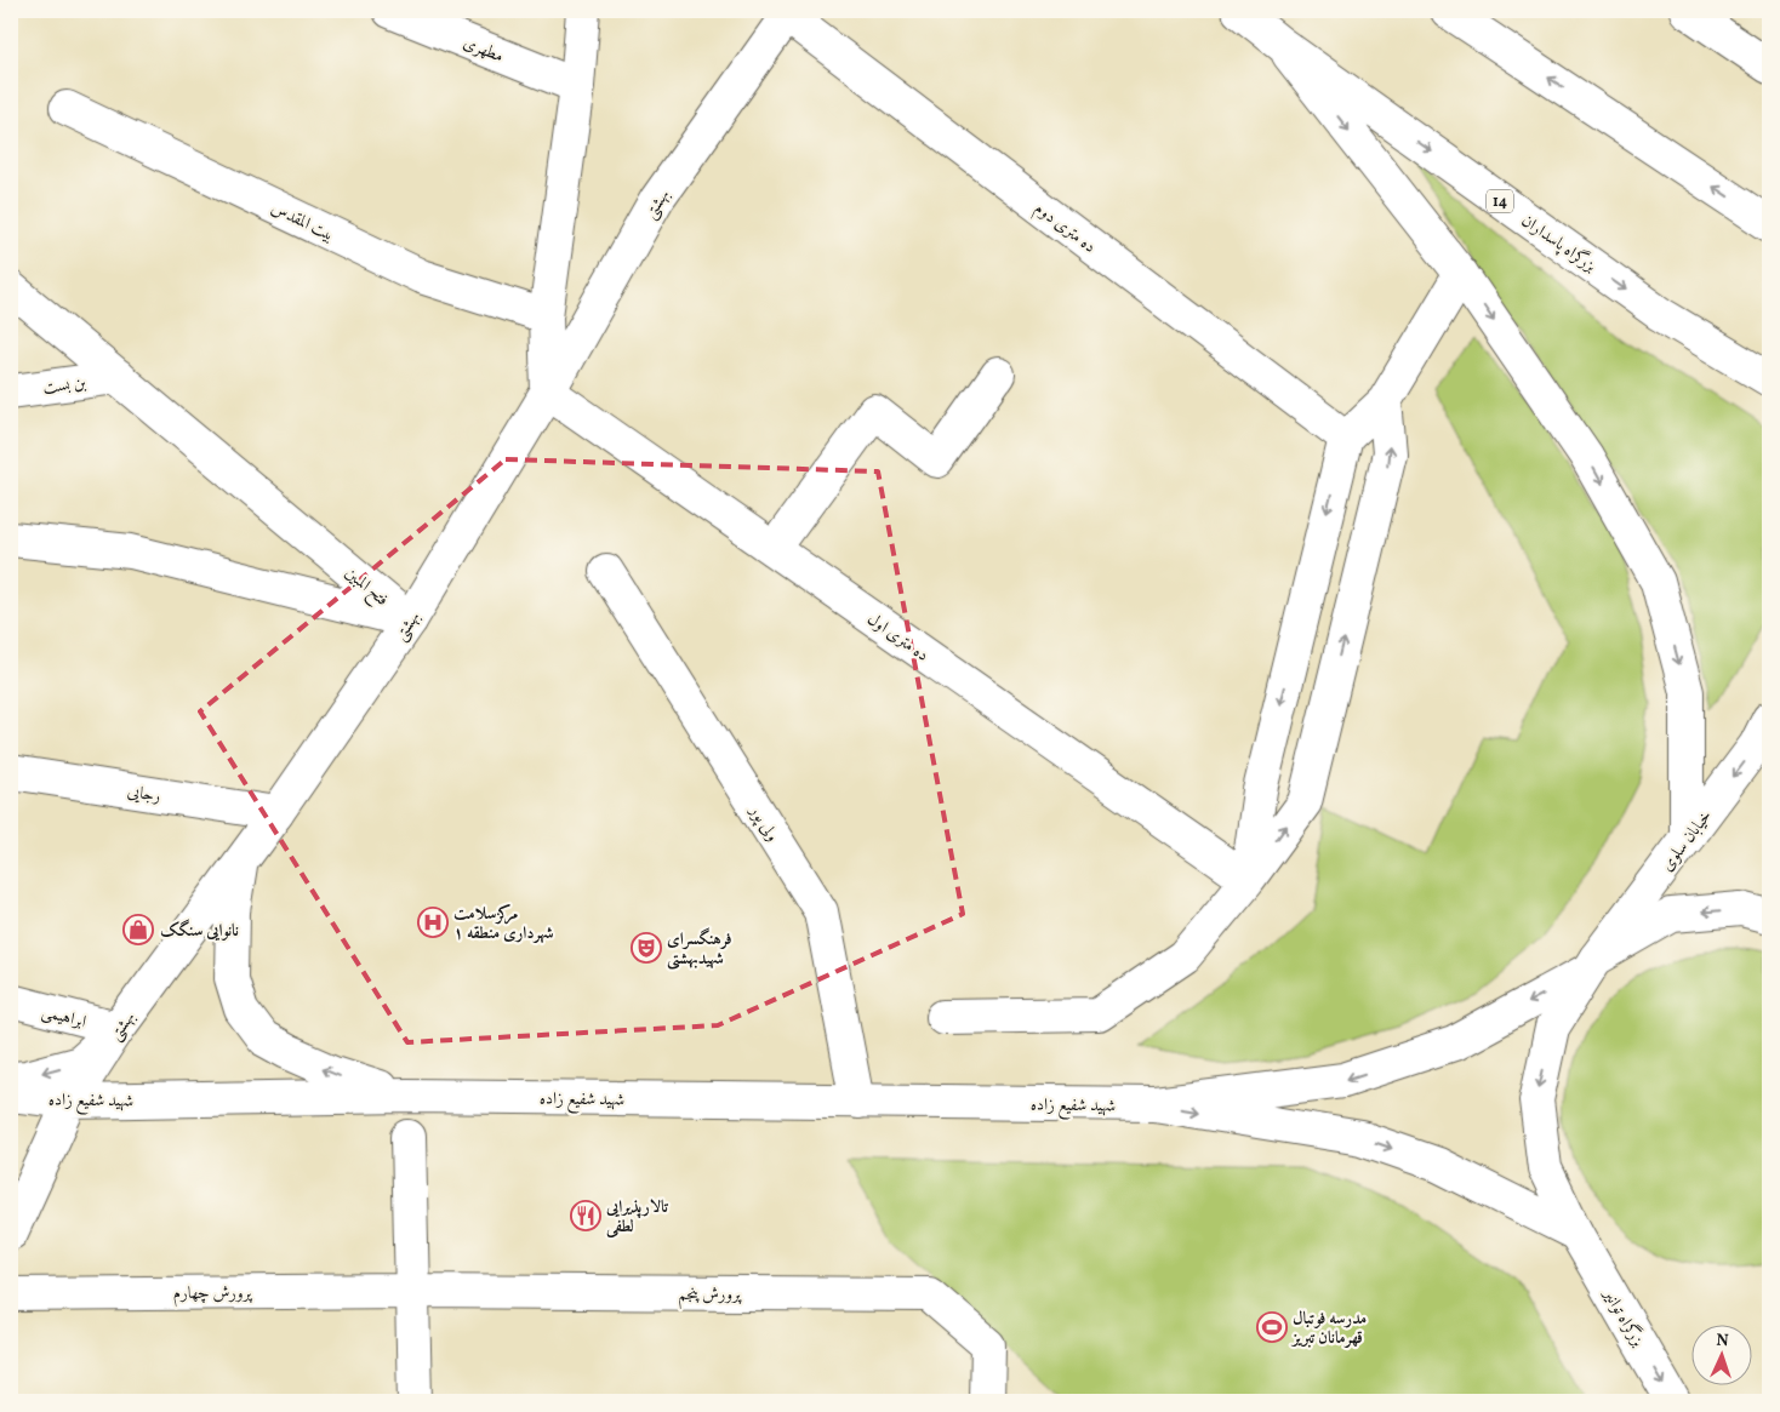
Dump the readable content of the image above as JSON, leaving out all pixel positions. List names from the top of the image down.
{
  "streets": {
    "main road": [
      "مطهری",
      "14",
      "بهشتی",
      "بیت المقدس",
      "ده متری دوم",
      "بزرگراه پاسداران",
      "بن بست",
      "فتح المبین",
      "ده متری اول",
      "رجایی",
      "ولی پور",
      "خیابان سلوی",
      "ابراهیمی",
      "شهید شفیع زاده",
      "پرورش چهارم",
      "پرورش پنجم",
      "بزرگراه توانیر"
    ]
  },
  "crossings": [
    ["بهشتی", "ده متری دوم"],
    ["بهشتی", "فتح المبین"],
    ["بهشتی", "ده متری اول"],
    ["بهشتی", "رجایی"],
    ["بهشتی", "ابراهیمی"],
    ["بهشتی", "شهید شفیع زاده"],
    ["بن بست", "فتح المبین"],
    ["ولی پور", "شهید شفیع زاده"],
    ["خیابان سلوی", "بزرگراه توانیر"],
    ["ابراهیمی", "شهید شفیع زاده"],
    ["پرورش چهارم", "پرورش پنجم"]
  ],
  "one_way": ["خیابان سلوی", "بزرگراه توانیر"],
  "places": {
    "hospital": ["مرکزسلامت شهرداری منطقه ۱"],
    "shop": ["نانوایی سنگک"],
    "theatre": ["فرهنگسرای شهیدبهشتی"],
    "restaurant": ["تالارپذیرایی لطفی"],
    "sports": ["مدرسه فوتبال قهرمانان تبریز"]
  },
  "north": "top"
}
